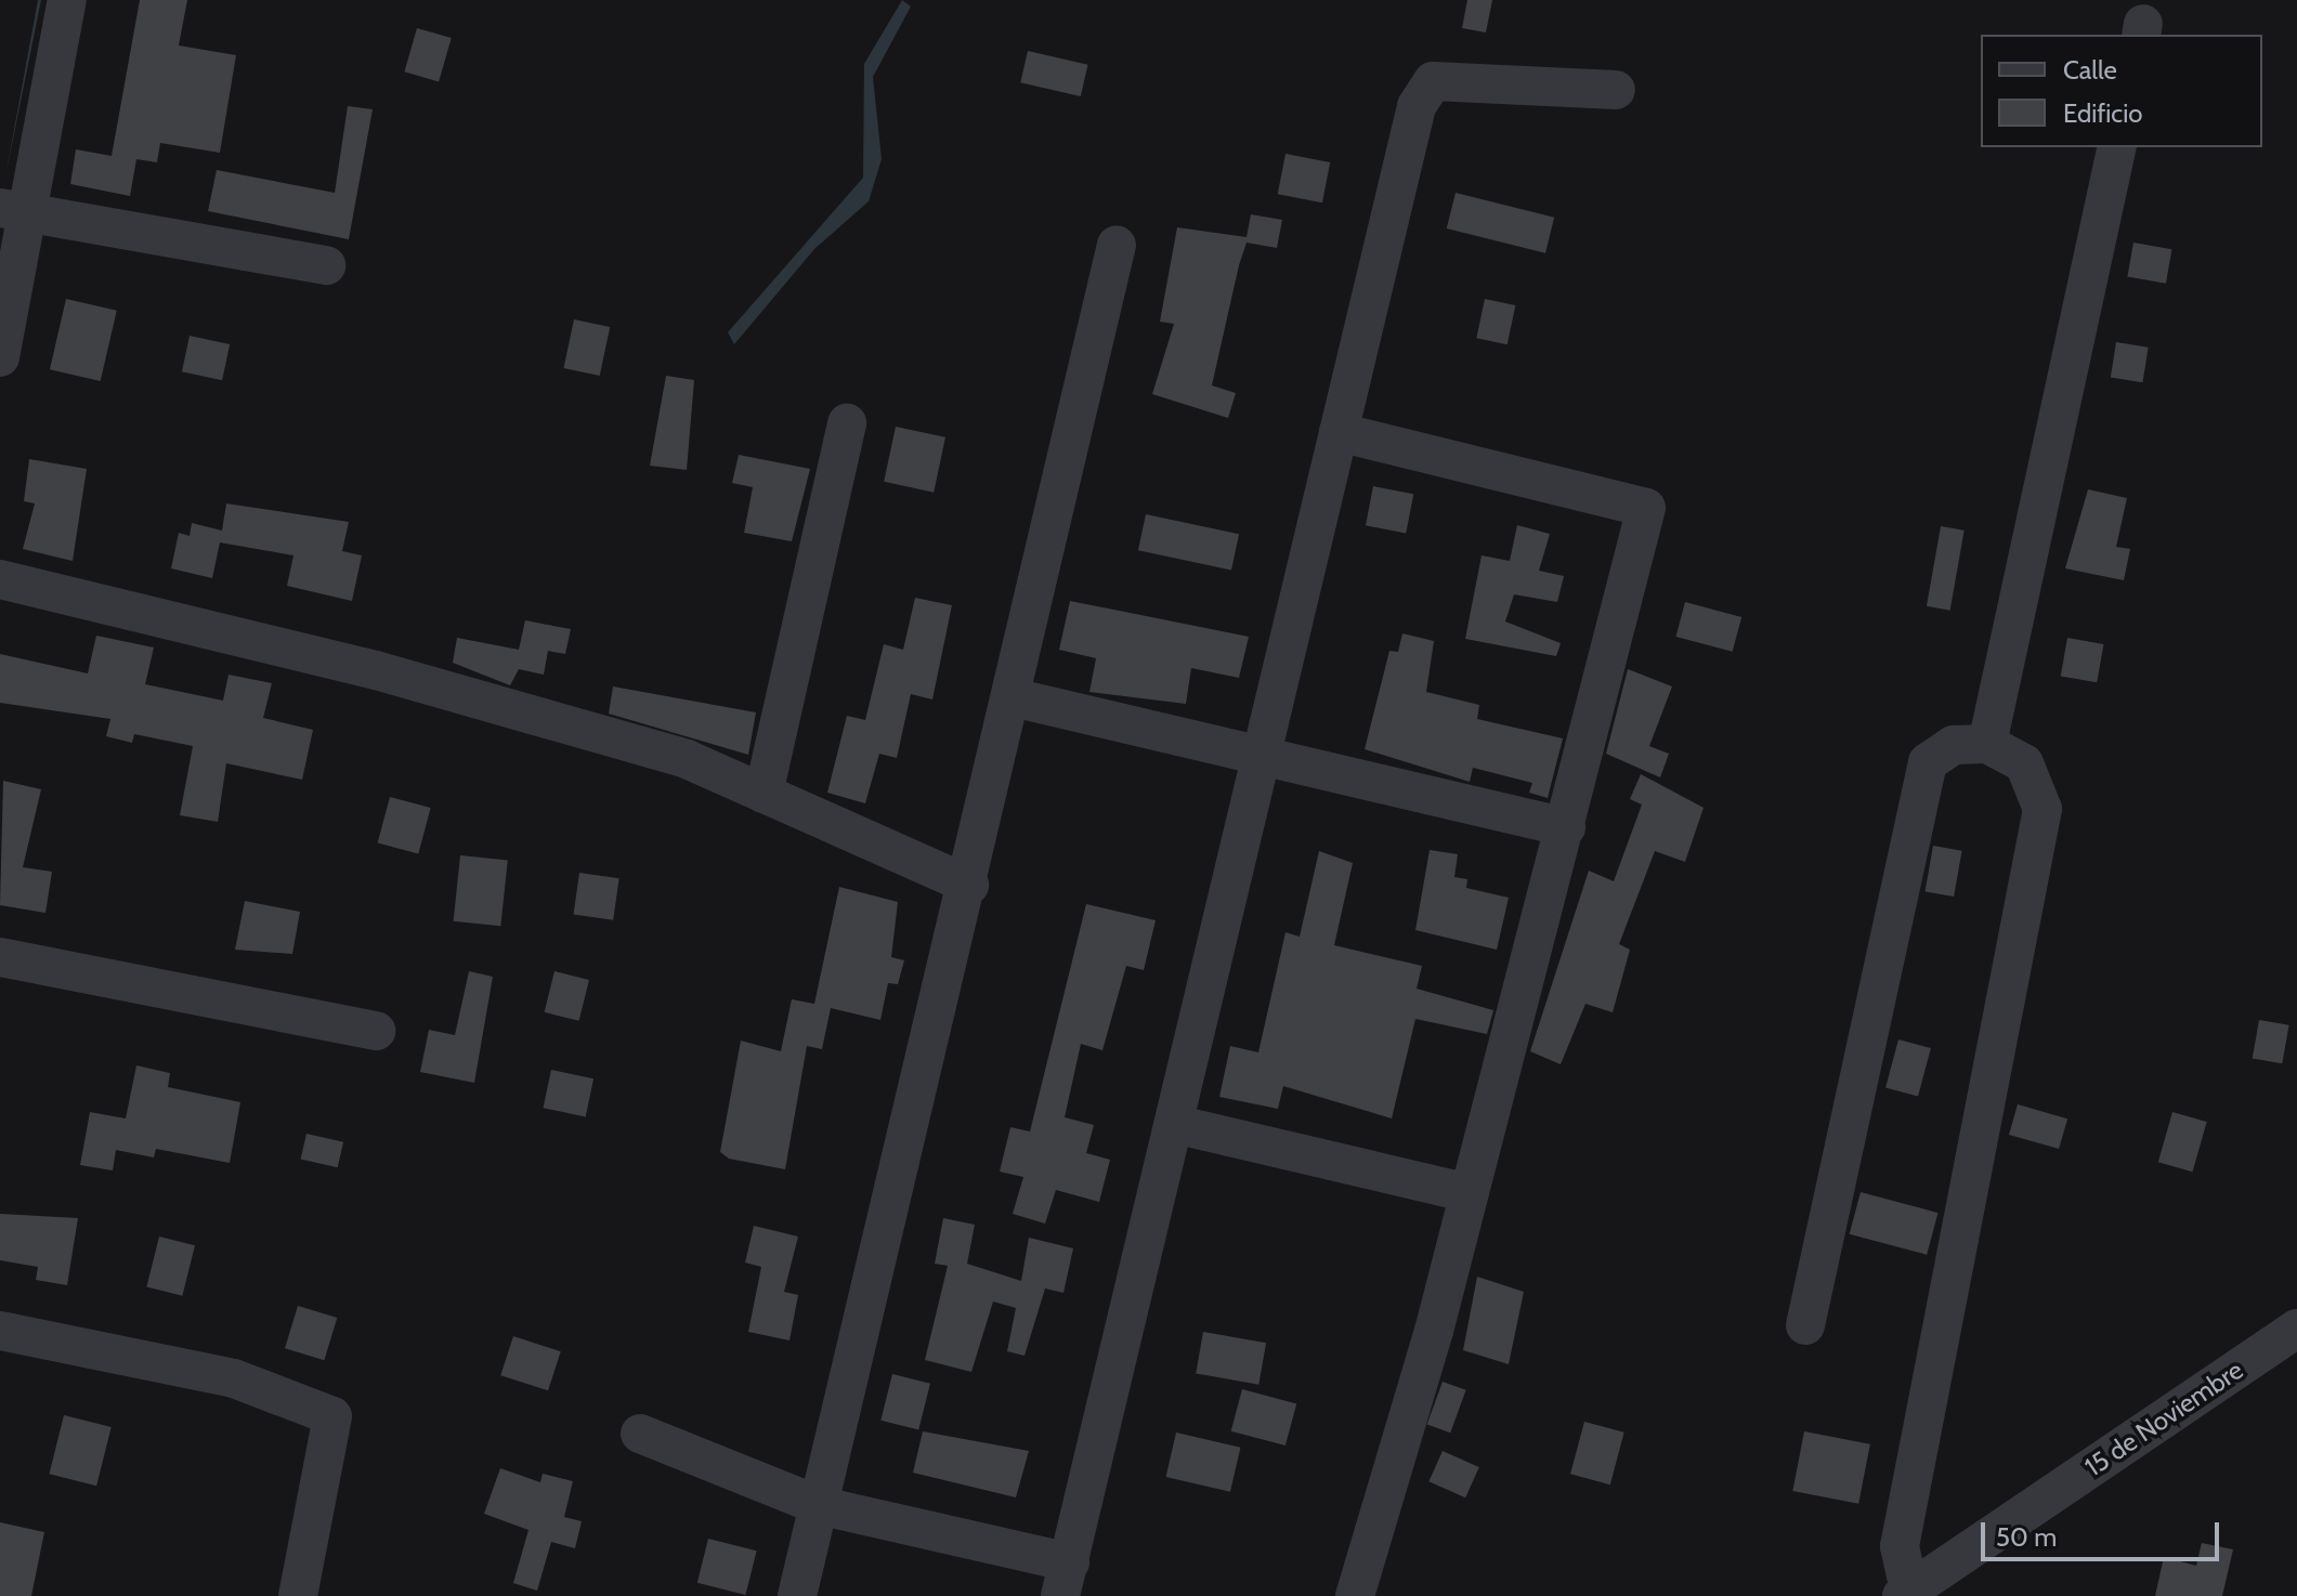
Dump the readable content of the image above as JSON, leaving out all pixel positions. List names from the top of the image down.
{
  "streets": {
    "street": ["15 de Noviembre"]
  },
  "legend": ["Calle", "Edificio"],
  "scale_bar": "50 m"
}
